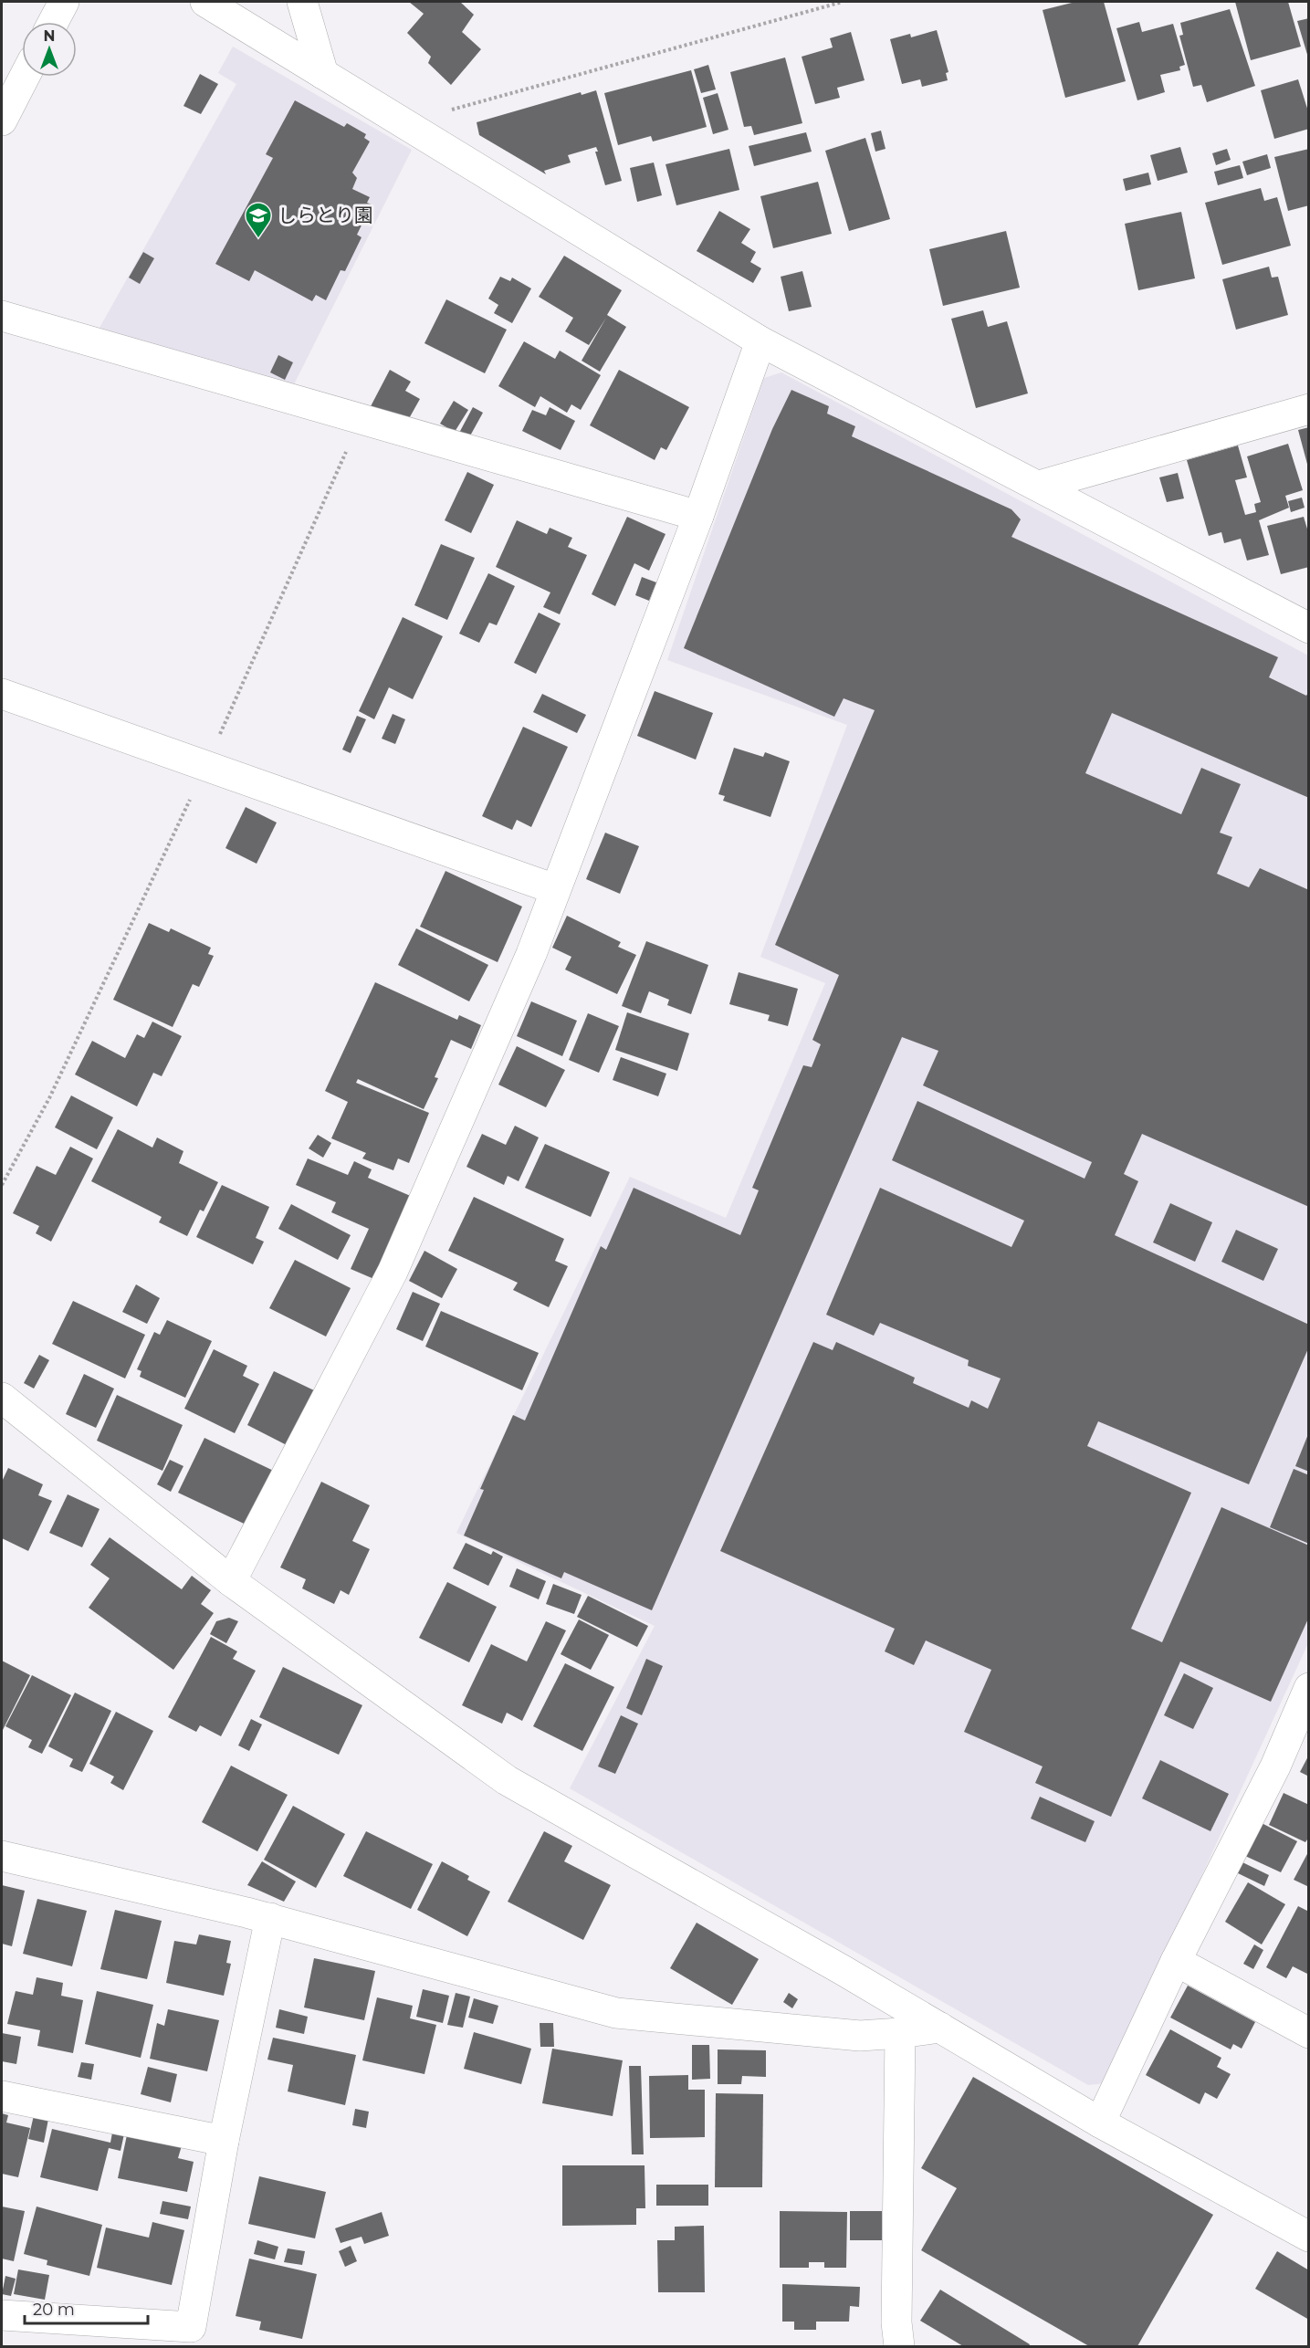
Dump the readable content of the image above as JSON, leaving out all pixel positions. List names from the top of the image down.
{
  "places": {
    "school or university": ["しらとり園"]
  },
  "scale_bar": "20 m",
  "north": "top"
}
